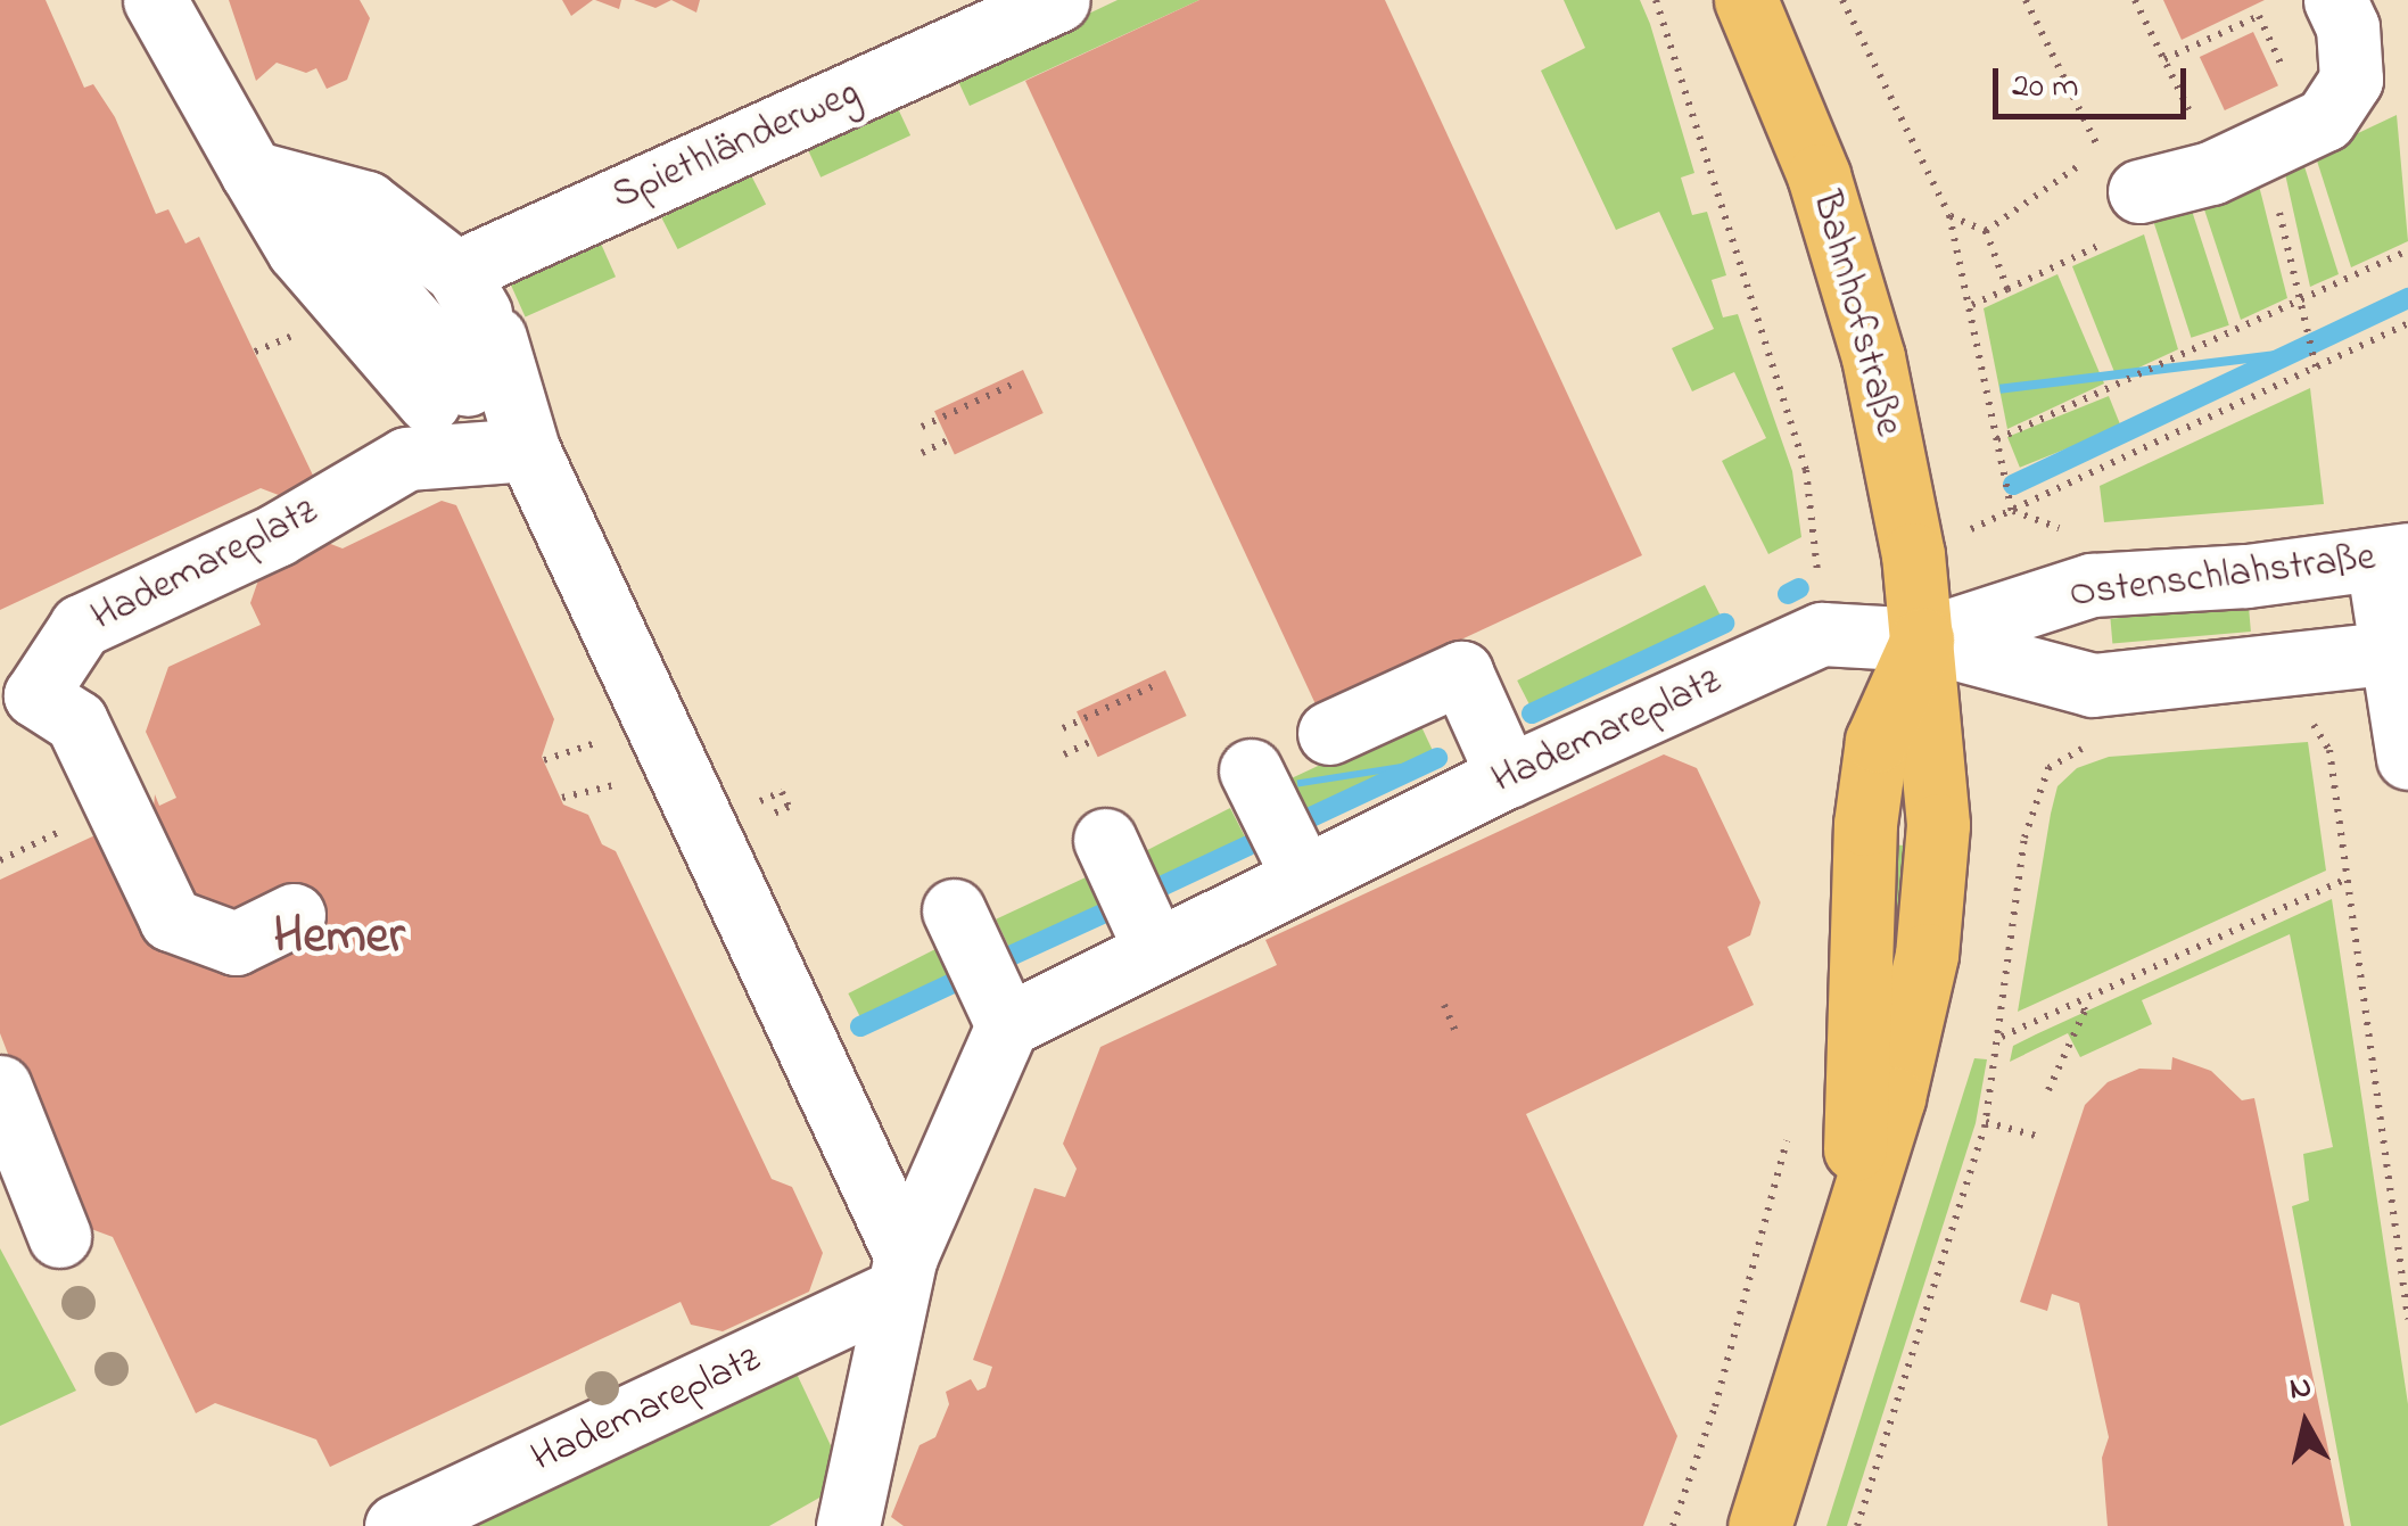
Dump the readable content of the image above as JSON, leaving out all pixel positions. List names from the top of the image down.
{
  "streets": {
    "main road": ["Bahnhofstraße"],
    "street": ["Spiethländerweg", "Hademareplatz", "Ostenschlahstraße"]
  },
  "crossings": [
    ["Bahnhofstraße", "Hademareplatz"],
    ["Bahnhofstraße", "Ostenschlahstraße"],
    ["Hademareplatz", "Ostenschlahstraße"]
  ],
  "districts": ["Hemer"],
  "scale_bar": "20 m",
  "north": "top"
}
